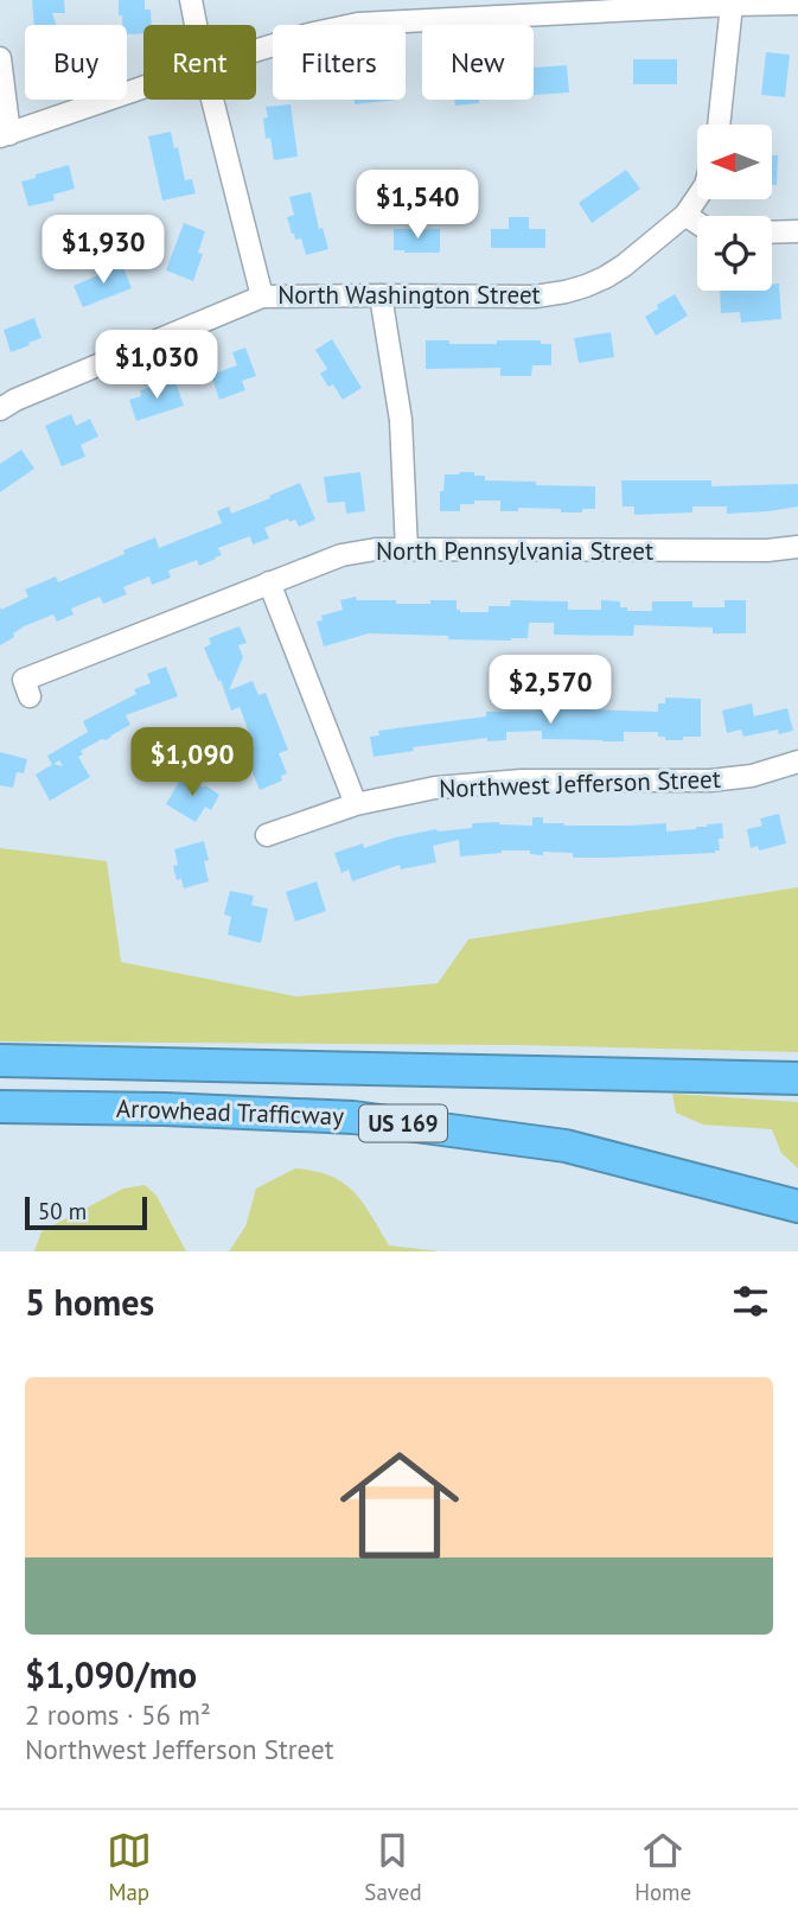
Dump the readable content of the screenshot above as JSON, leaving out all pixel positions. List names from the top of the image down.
{
  "streets": {
    "highway": ["Arrowhead Trafficway", "US 169"],
    "street": ["North Washington Street", "North Pennsylvania Street", "Northwest Jefferson Street"]
  },
  "scale_bar": "50 m",
  "north": "left",
  "page": {
    "chip": [
      "Buy",
      "Rent",
      "Filters",
      "New"
    ],
    "price": [
      "$1,540",
      "$1,930",
      "$1,030",
      "$2,570",
      "$1,090"
    ],
    "scale": "50 m",
    "heading": "5 homes",
    "list": [
      {
        "name": "$1,090/mo",
        "note": "2 rooms · 56 m² · Northwest Jefferson Street"
      }
    ],
    "tabs": ["Map", "Saved", "Home"]
  }
}
